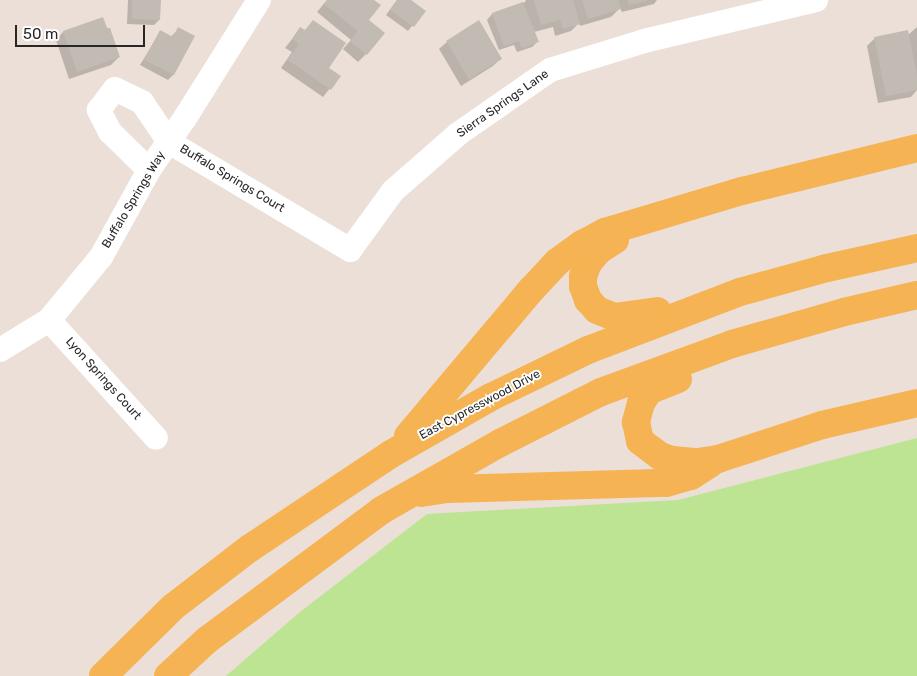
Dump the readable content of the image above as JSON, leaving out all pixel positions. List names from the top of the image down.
{
  "streets": {
    "main road": ["East Cypresswood Drive"],
    "street": [
      "Sierra Springs Lane",
      "Buffalo Springs Court",
      "Buffalo Springs Way",
      "Lyon Springs Court"
    ]
  },
  "crossings": [
    ["Sierra Springs Lane", "Buffalo Springs Court"],
    ["Buffalo Springs Court", "Buffalo Springs Way"],
    ["Buffalo Springs Way", "Lyon Springs Court"]
  ],
  "scale_bar": "50 m"
}
